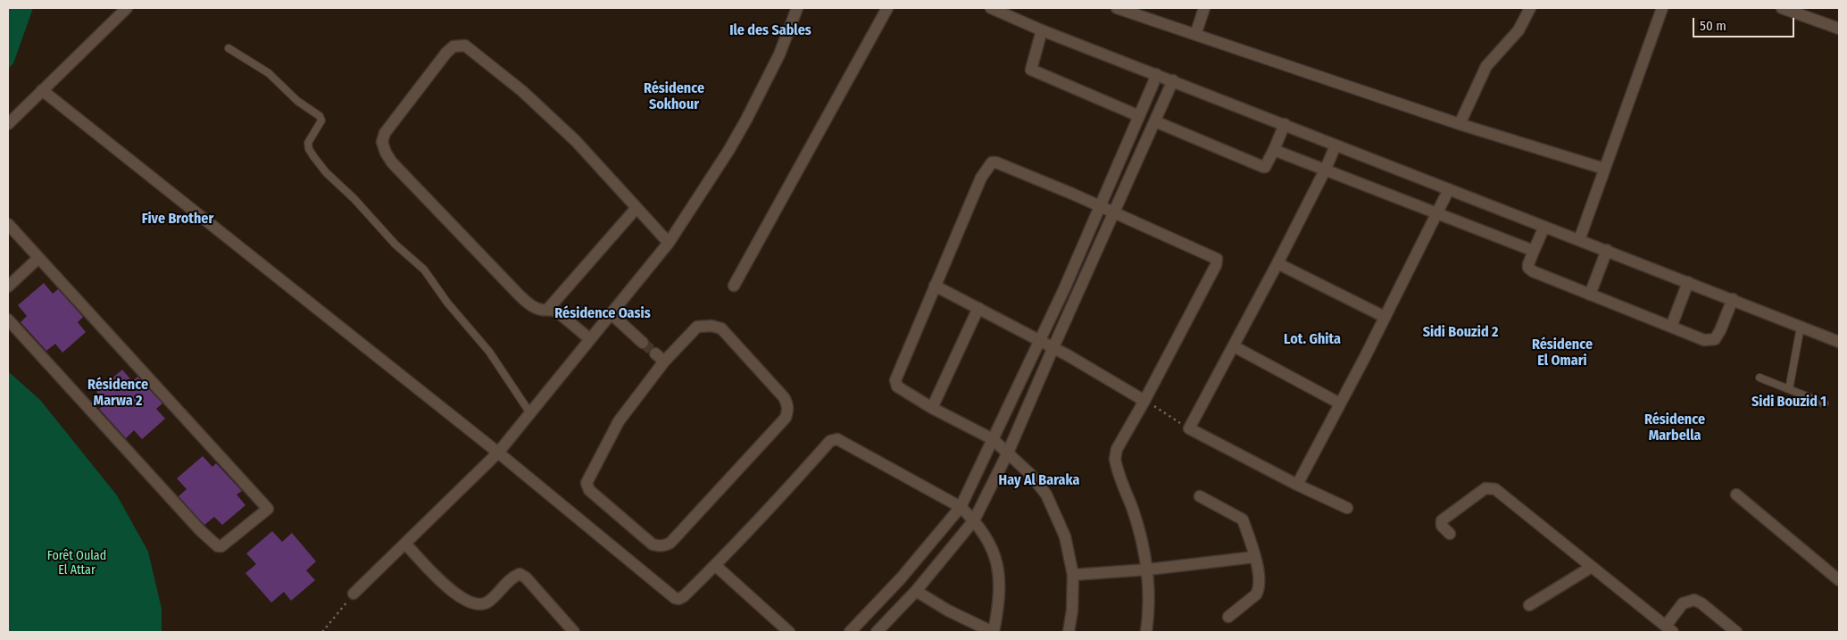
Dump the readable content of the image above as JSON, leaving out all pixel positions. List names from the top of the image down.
{
  "districts": [
    "Ile des Sables",
    "Résidence Sokhour",
    "Five Brother",
    "Résidence Oasis",
    "Sidi Bouzid 2",
    "Lot. Ghita",
    "Résidence El Omari",
    "Résidence Marwa 2",
    "Sidi Bouzid 1",
    "Résidence Marbella",
    "Hay Al Baraka"
  ],
  "parks": ["Forêt Oulad El Attar"],
  "scale_bar": "50 m"
}
